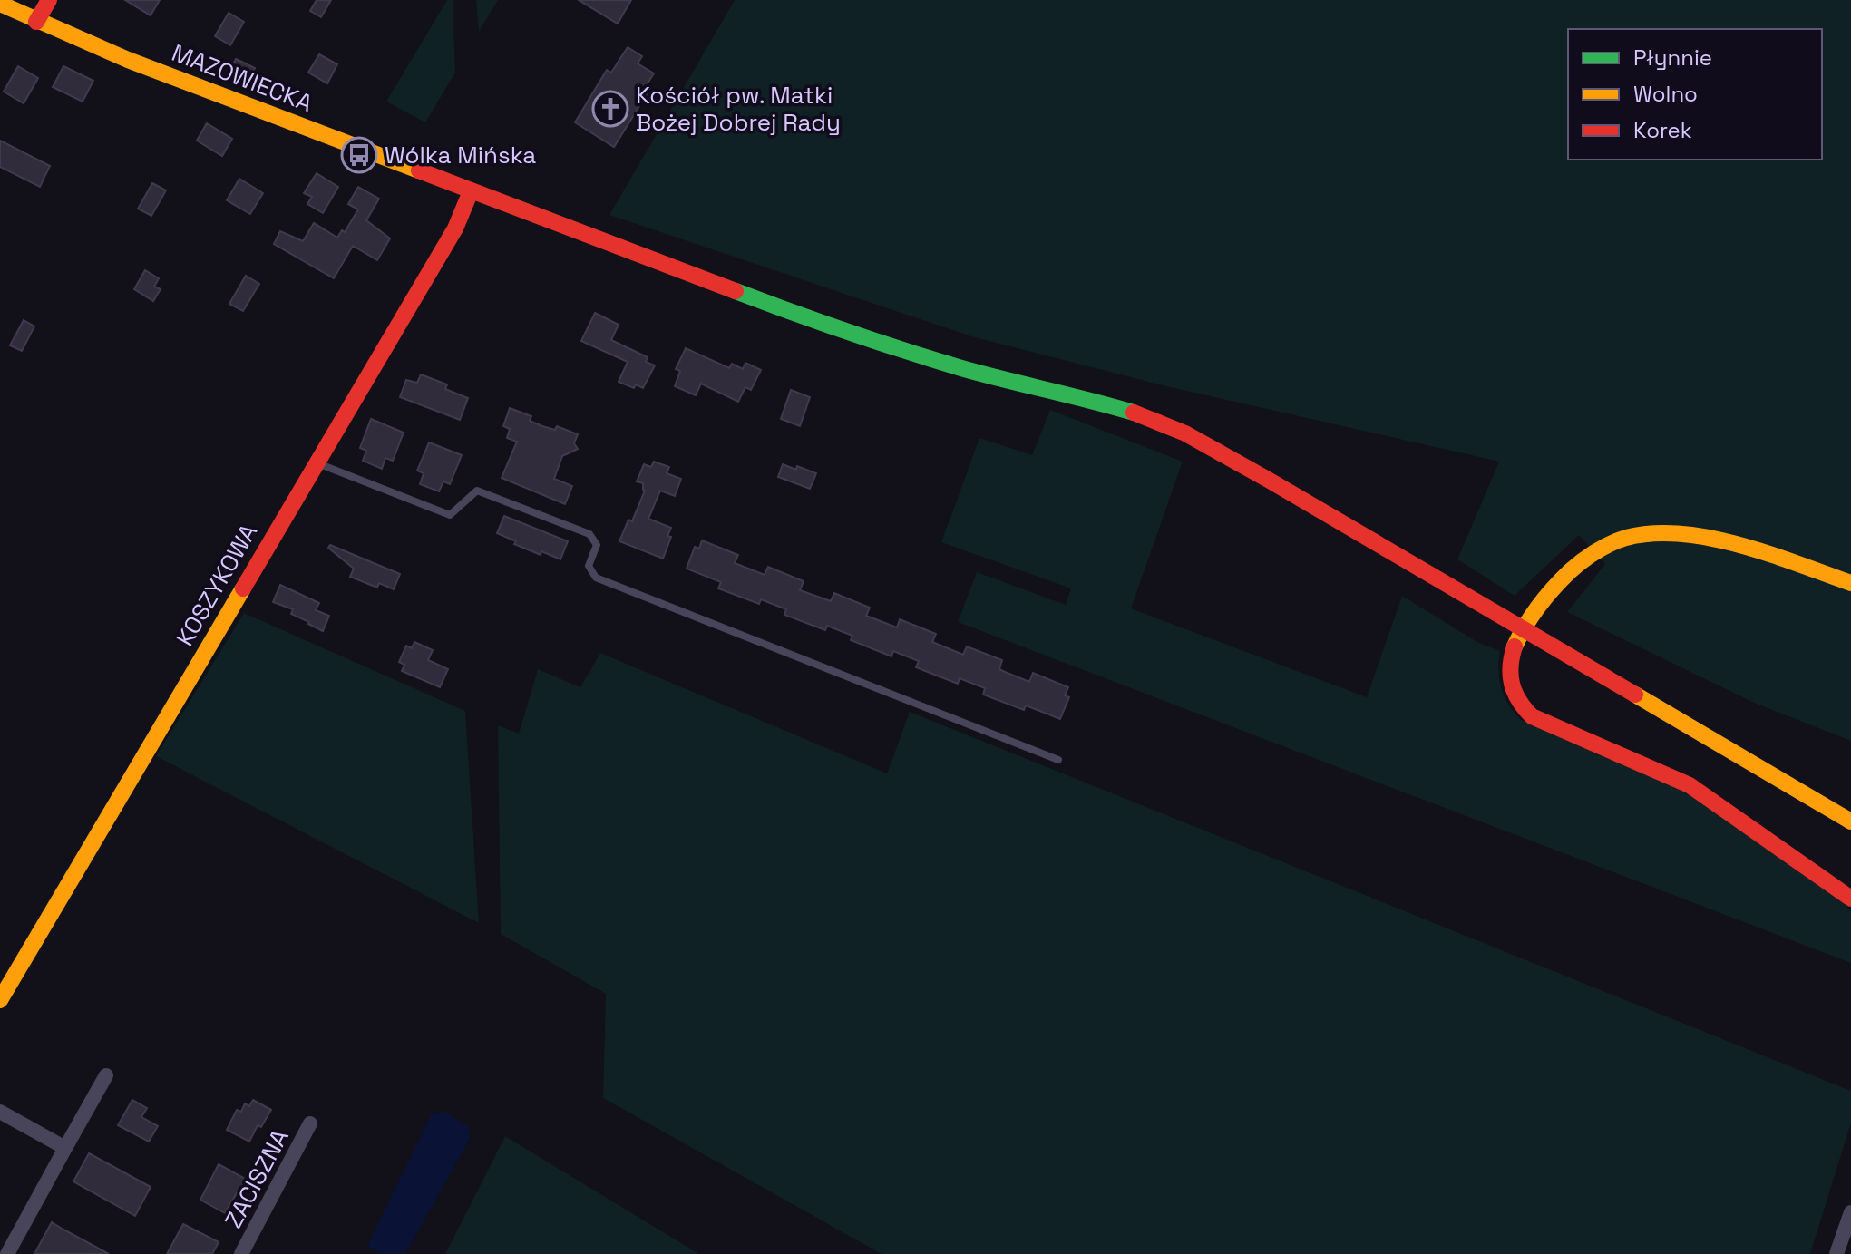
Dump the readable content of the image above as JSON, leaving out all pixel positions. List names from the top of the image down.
{
  "streets": {
    "street": ["MAZOWIECKA", "KOSZYKOWA", "ZACISZNA"]
  },
  "crossings": [
    ["MAZOWIECKA", "KOSZYKOWA"]
  ],
  "places": {
    "church": ["Kościół pw. Matki Bożej Dobrej Rady"],
    "bus stop": ["Wólka Mińska"]
  },
  "legend": ["Płynnie", "Wolno", "Korek"]
}
